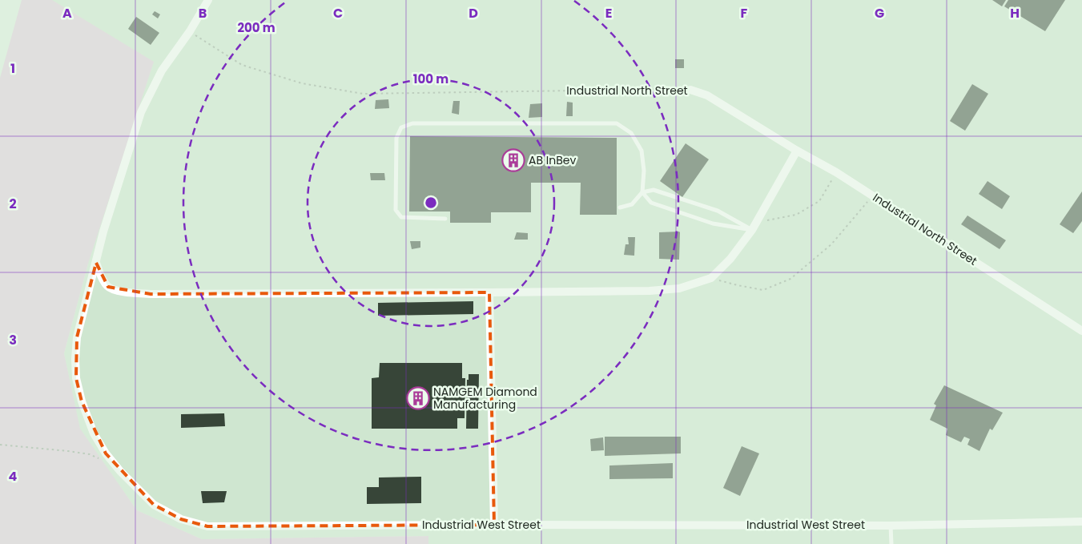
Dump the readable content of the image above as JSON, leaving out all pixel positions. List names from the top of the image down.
{
  "streets": {
    "street": ["Industrial North Street", "Industrial West Street"]
  },
  "crossings": [
    ["Industrial North Street", "Industrial West Street"]
  ],
  "places": {
    "building": ["AB InBev", "NAMGEM Diamond Manufacturing"]
  },
  "grid": {
    "columns": [
      "A",
      "B",
      "C",
      "D",
      "E",
      "F",
      "G",
      "H"
    ],
    "rows": [
      "1",
      "2",
      "3",
      "4"
    ]
  },
  "rings": ["200 m", "100 m"]
}
